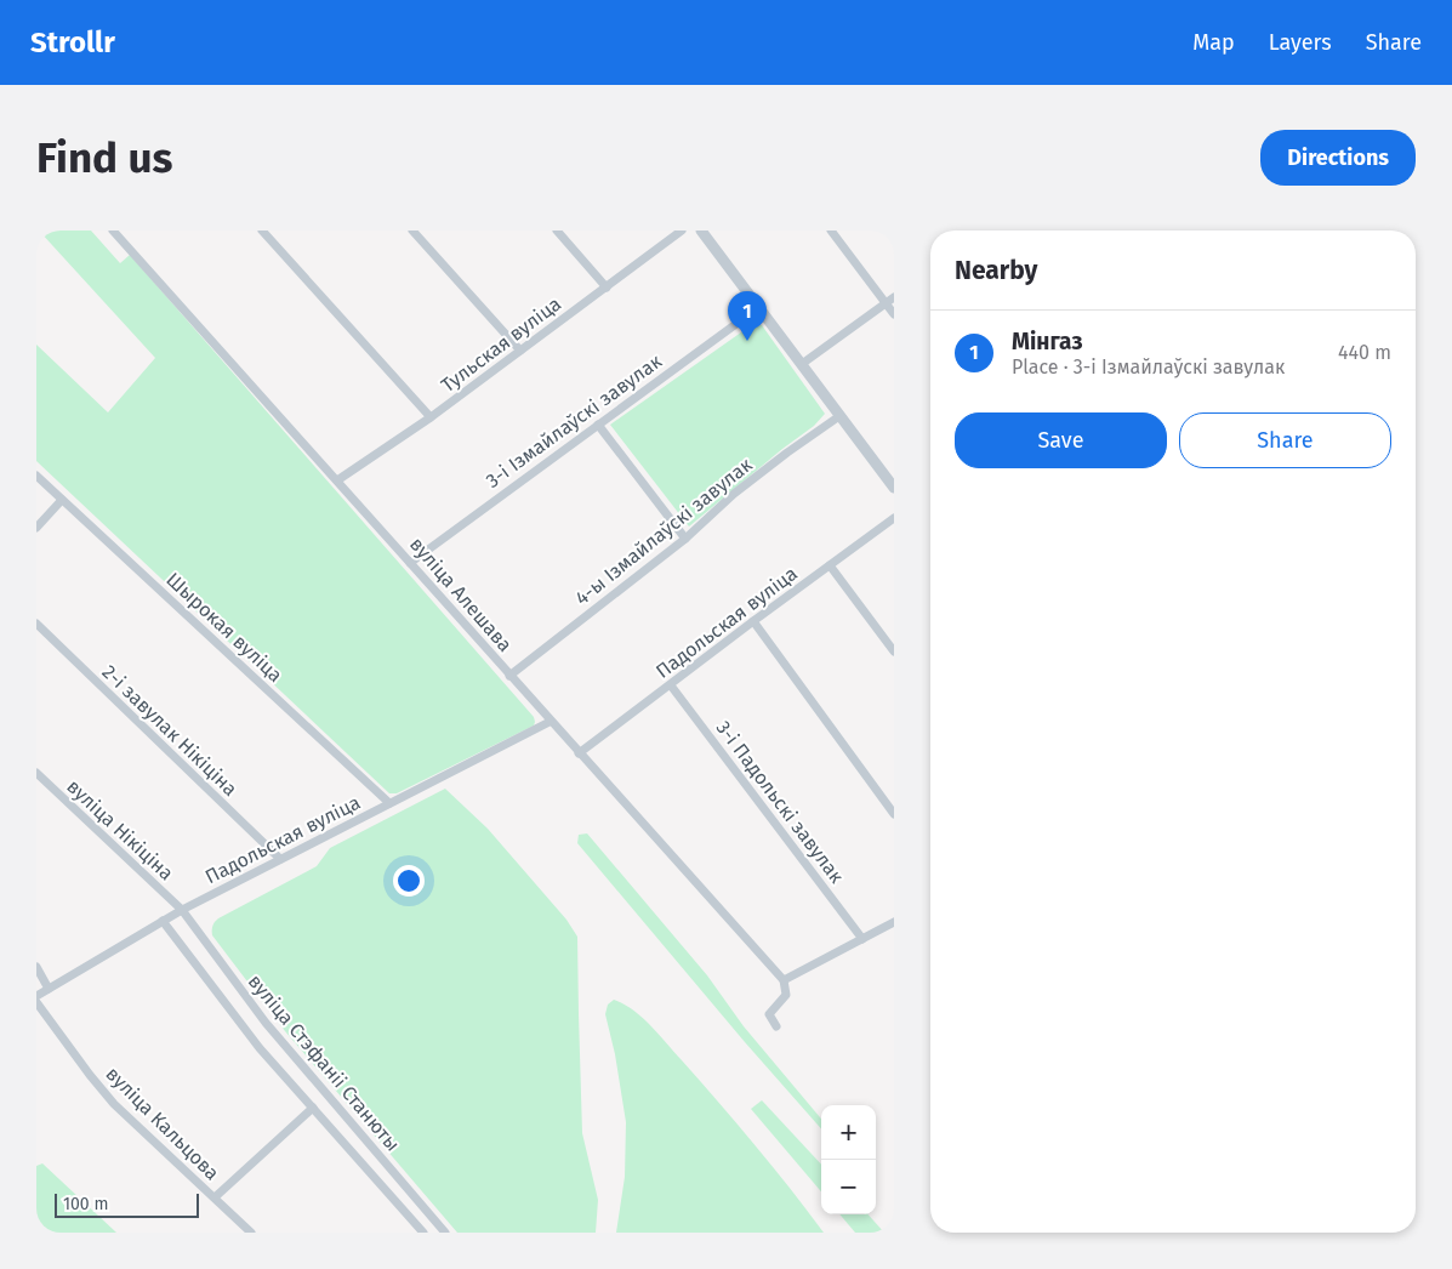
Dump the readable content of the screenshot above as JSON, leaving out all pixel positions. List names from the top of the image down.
{
  "streets": {
    "street": [
      "Тульская вуліца",
      "3-і Ізмайлаўскі завулак",
      "4-ы Ізмайлаўскі завулак",
      "вуліца Алешава",
      "Падольская вуліца",
      "Шырокая вуліца",
      "2-і завулак Нікіціна",
      "3-і Падольскі завулак",
      "вуліца Нікіціна",
      "вуліца Стэфаніі Станюты",
      "вуліца Кальцова"
    ]
  },
  "crossings": [
    ["Тульская вуліца", "вуліца Алешава"],
    ["3-і Ізмайлаўскі завулак", "вуліца Алешава"],
    ["4-ы Ізмайлаўскі завулак", "вуліца Алешава"],
    ["вуліца Алешава", "Падольская вуліца"],
    ["Падольская вуліца", "Шырокая вуліца"],
    ["Падольская вуліца", "2-і завулак Нікіціна"],
    ["Падольская вуліца", "3-і Падольскі завулак"],
    ["Падольская вуліца", "вуліца Нікіціна"],
    ["Падольская вуліца", "вуліца Стэфаніі Станюты"],
    ["вуліца Нікіціна", "вуліца Стэфаніі Станюты"]
  ],
  "scale_bar": "100 m",
  "page": {
    "header": "Strollr",
    "nav": ["Map", "Layers", "Share"],
    "buttons": [
      "Directions",
      ["Save", "Share"]
    ],
    "title": "Find us",
    "heading": "Nearby",
    "pins": "1",
    "list": [
      {
        "mark": "1",
        "name": "Мінгаз",
        "note": "Place · 3-і Ізмайлаўскі завулак",
        "value": "440 m"
      }
    ],
    "map_buttons": ["+", "−"],
    "scale": "100 m"
  }
}
